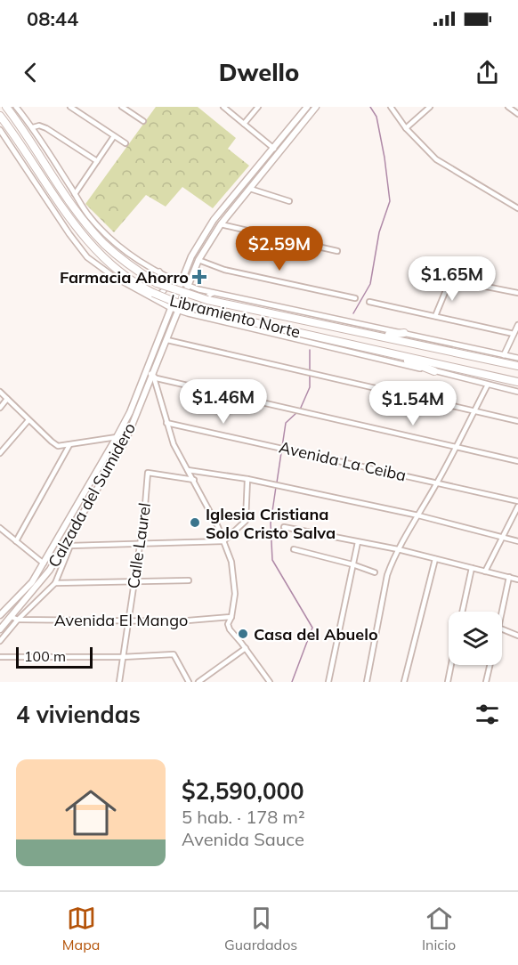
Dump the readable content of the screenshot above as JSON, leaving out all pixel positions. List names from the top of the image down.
{
  "streets": {
    "highway": ["Libramiento Norte"],
    "main road": ["Calzada del Sumidero"],
    "street": ["Avenida La Ceiba", "Calle Laurel", "Avenida El Mango"]
  },
  "crossings": [
    ["Libramiento Norte", "Calzada del Sumidero"],
    ["Calzada del Sumidero", "Avenida El Mango"],
    ["Calle Laurel", "Avenida El Mango"]
  ],
  "places": {
    "health": ["Farmacia Ahorro"],
    "other": ["Iglesia Cristiana Solo Cristo Salva", "Casa del Abuelo"]
  },
  "scale_bar": "100 m",
  "page": {
    "status": "08:44",
    "header": "Dwello",
    "price": [
      "$2.59M",
      "$1.65M",
      "$1.46M",
      "$1.54M"
    ],
    "scale": "100 m",
    "heading": "4 viviendas",
    "list": [
      {
        "name": "$2,590,000",
        "note": "5 hab. · 178 m² · Avenida Sauce"
      }
    ],
    "tabs": ["Mapa", "Guardados", "Inicio"]
  }
}
